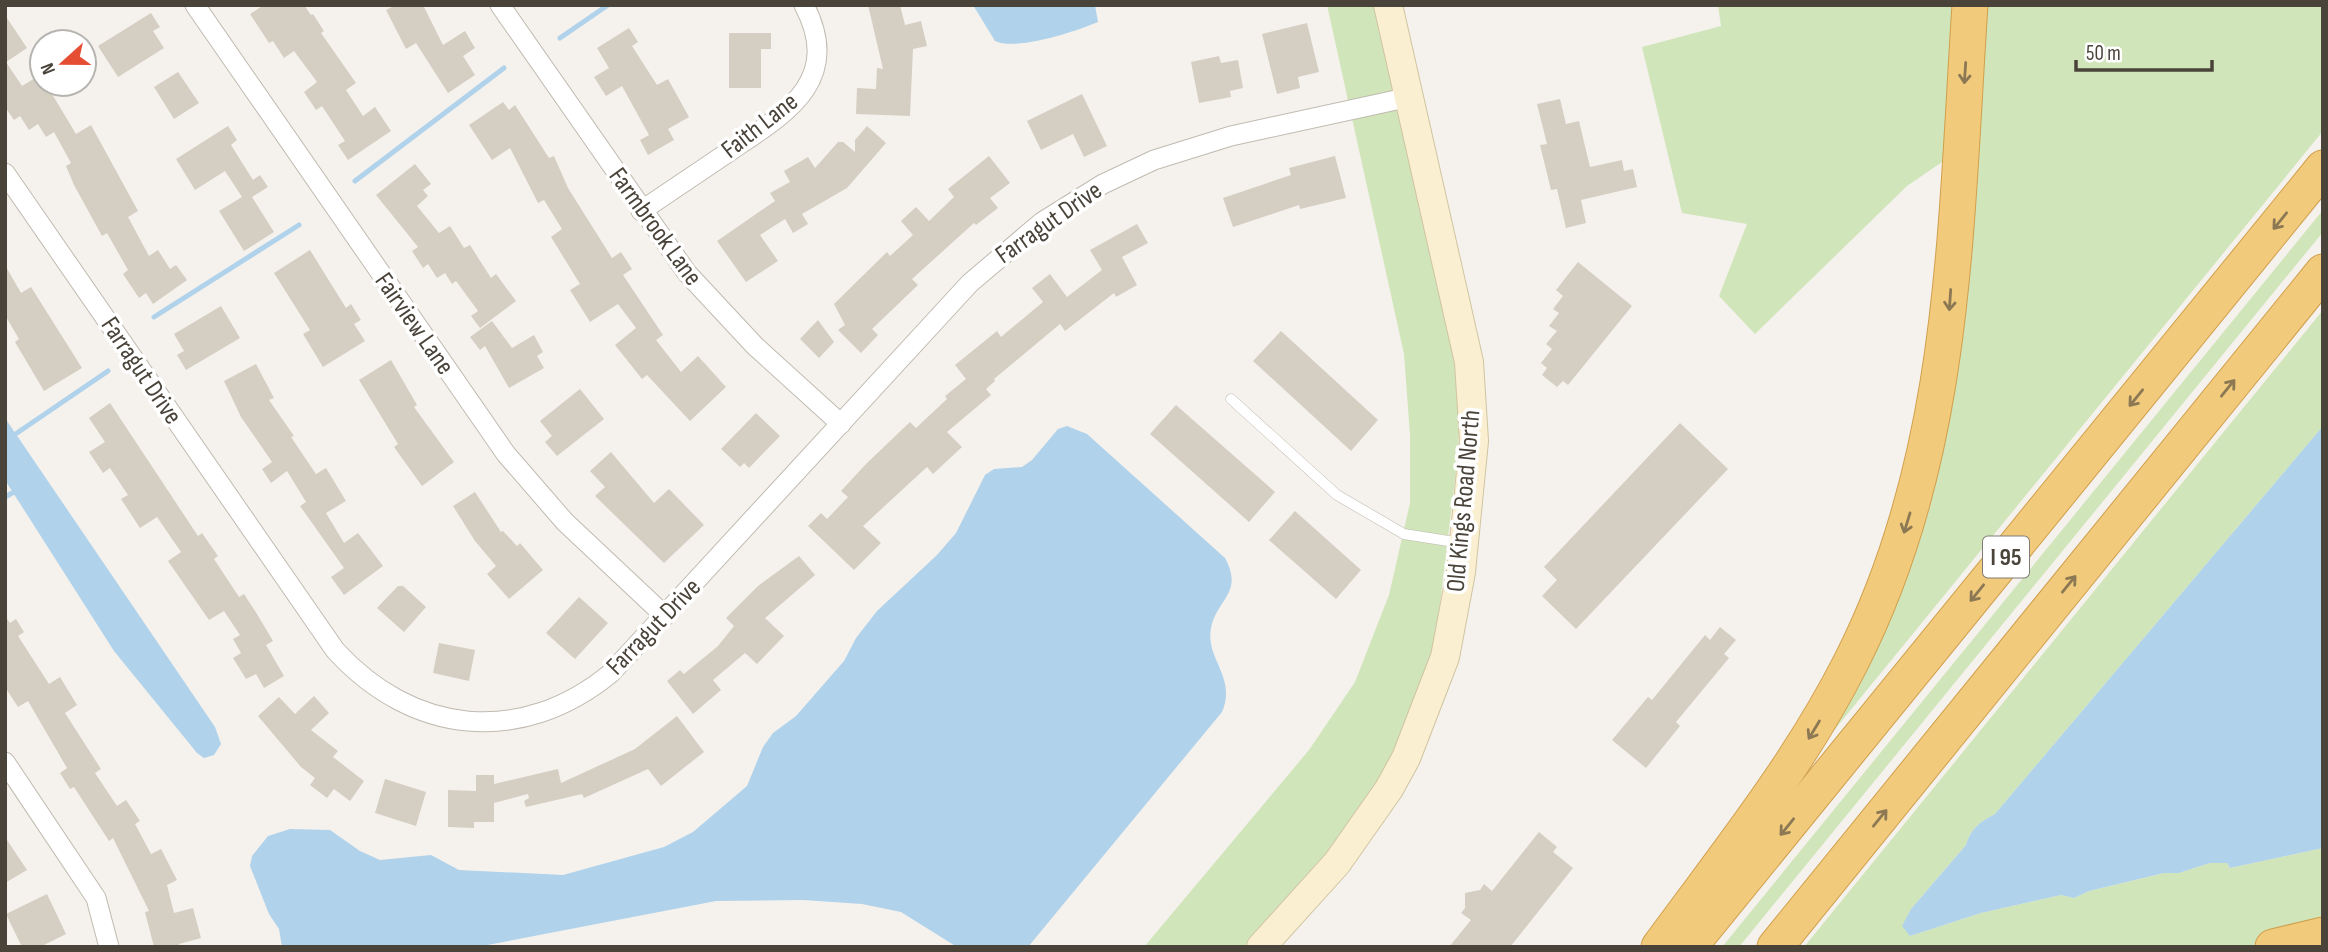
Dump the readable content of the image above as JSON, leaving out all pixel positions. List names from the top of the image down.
{
  "streets": {
    "highway": ["I 95"],
    "street": [
      "Faith Lane",
      "Farragut Drive",
      "Farmbrook Lane",
      "Fairview Lane",
      "Old Kings Road North"
    ]
  },
  "crossings": [
    ["Faith Lane", "Farmbrook Lane"],
    ["Farragut Drive", "Farmbrook Lane"],
    ["Farragut Drive", "Fairview Lane"],
    ["Farragut Drive", "Old Kings Road North"]
  ],
  "scale_bar": "50 m",
  "north": "left"
}
